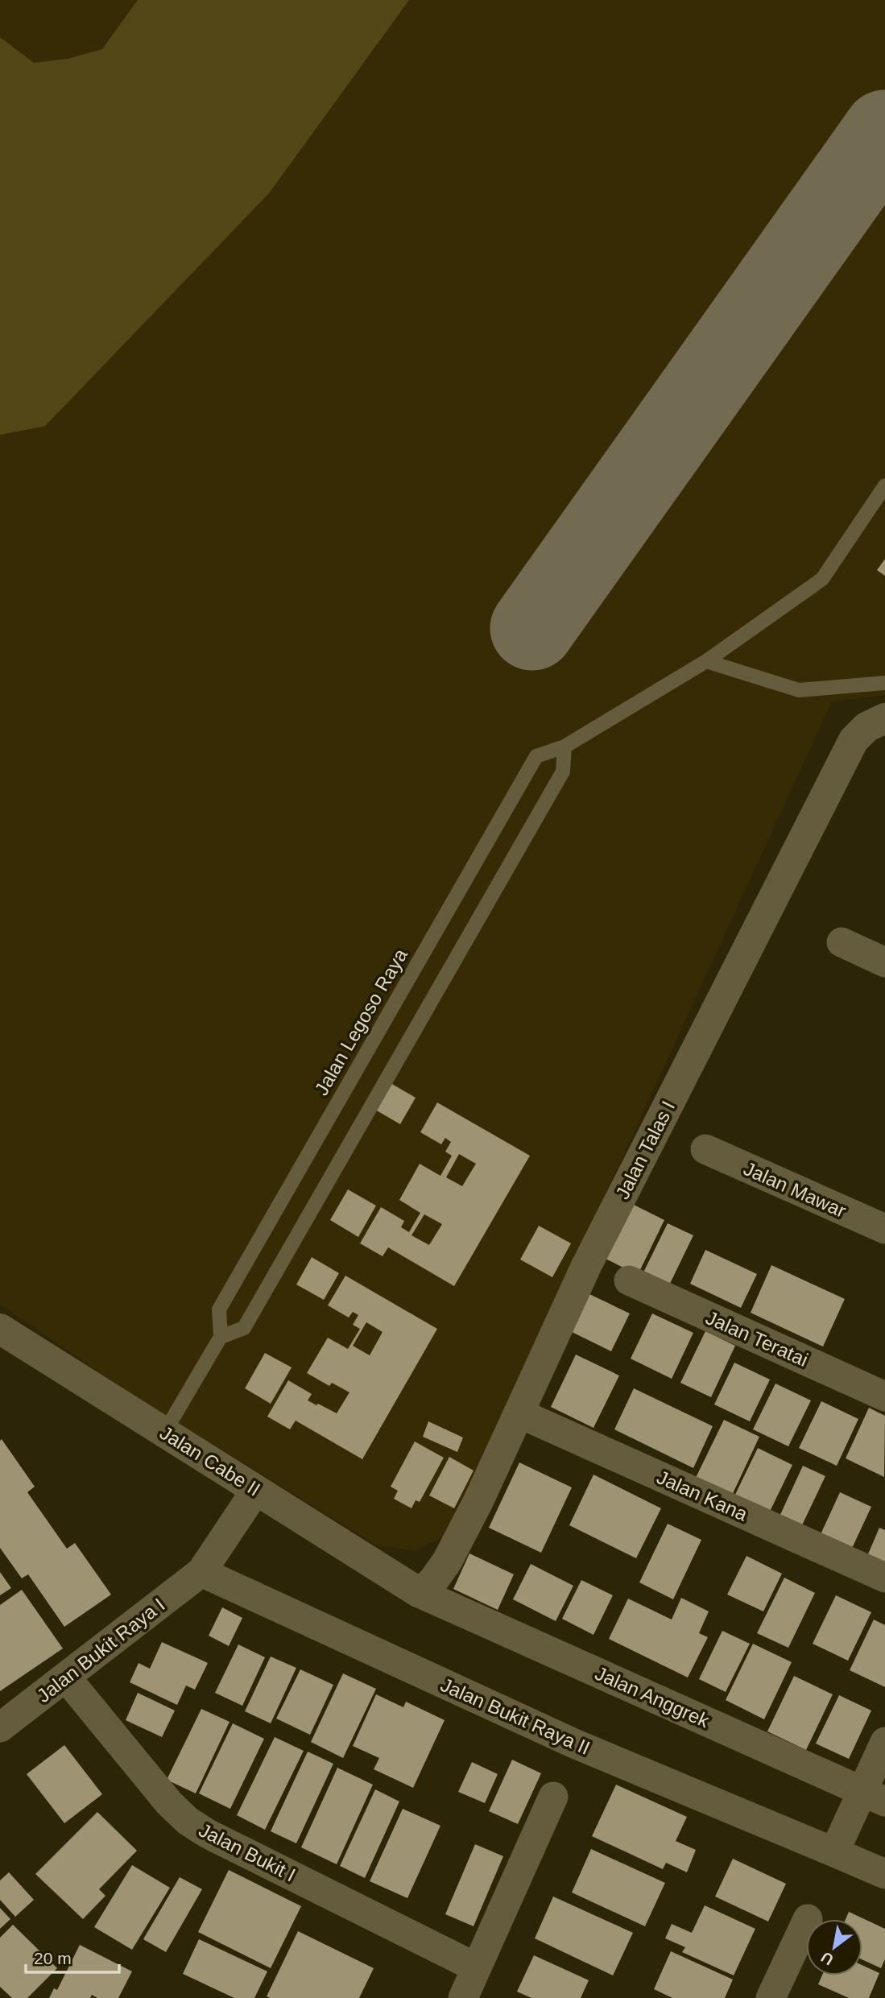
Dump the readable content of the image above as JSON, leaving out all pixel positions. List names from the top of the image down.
{
  "streets": {
    "street": [
      "Jalan Talas I",
      "Jalan Mawar",
      "Jalan Teratai",
      "Jalan Cabe II",
      "Jalan Kana",
      "Jalan Bukit Raya I",
      "Jalan Anggrek",
      "Jalan Bukit Raya II",
      "Jalan Bukit I"
    ],
    "lane": ["Jalan Legoso Raya"]
  },
  "crossings": [
    ["Jalan Talas I", "Jalan Cabe II"],
    ["Jalan Talas I", "Jalan Kana"],
    ["Jalan Talas I", "Jalan Anggrek"],
    ["Jalan Cabe II", "Jalan Bukit Raya I"],
    ["Jalan Cabe II", "Jalan Anggrek"],
    ["Jalan Bukit Raya I", "Jalan Bukit Raya II"],
    ["Jalan Bukit Raya I", "Jalan Bukit I"]
  ],
  "scale_bar": "20 m",
  "north": "bottom left"
}
